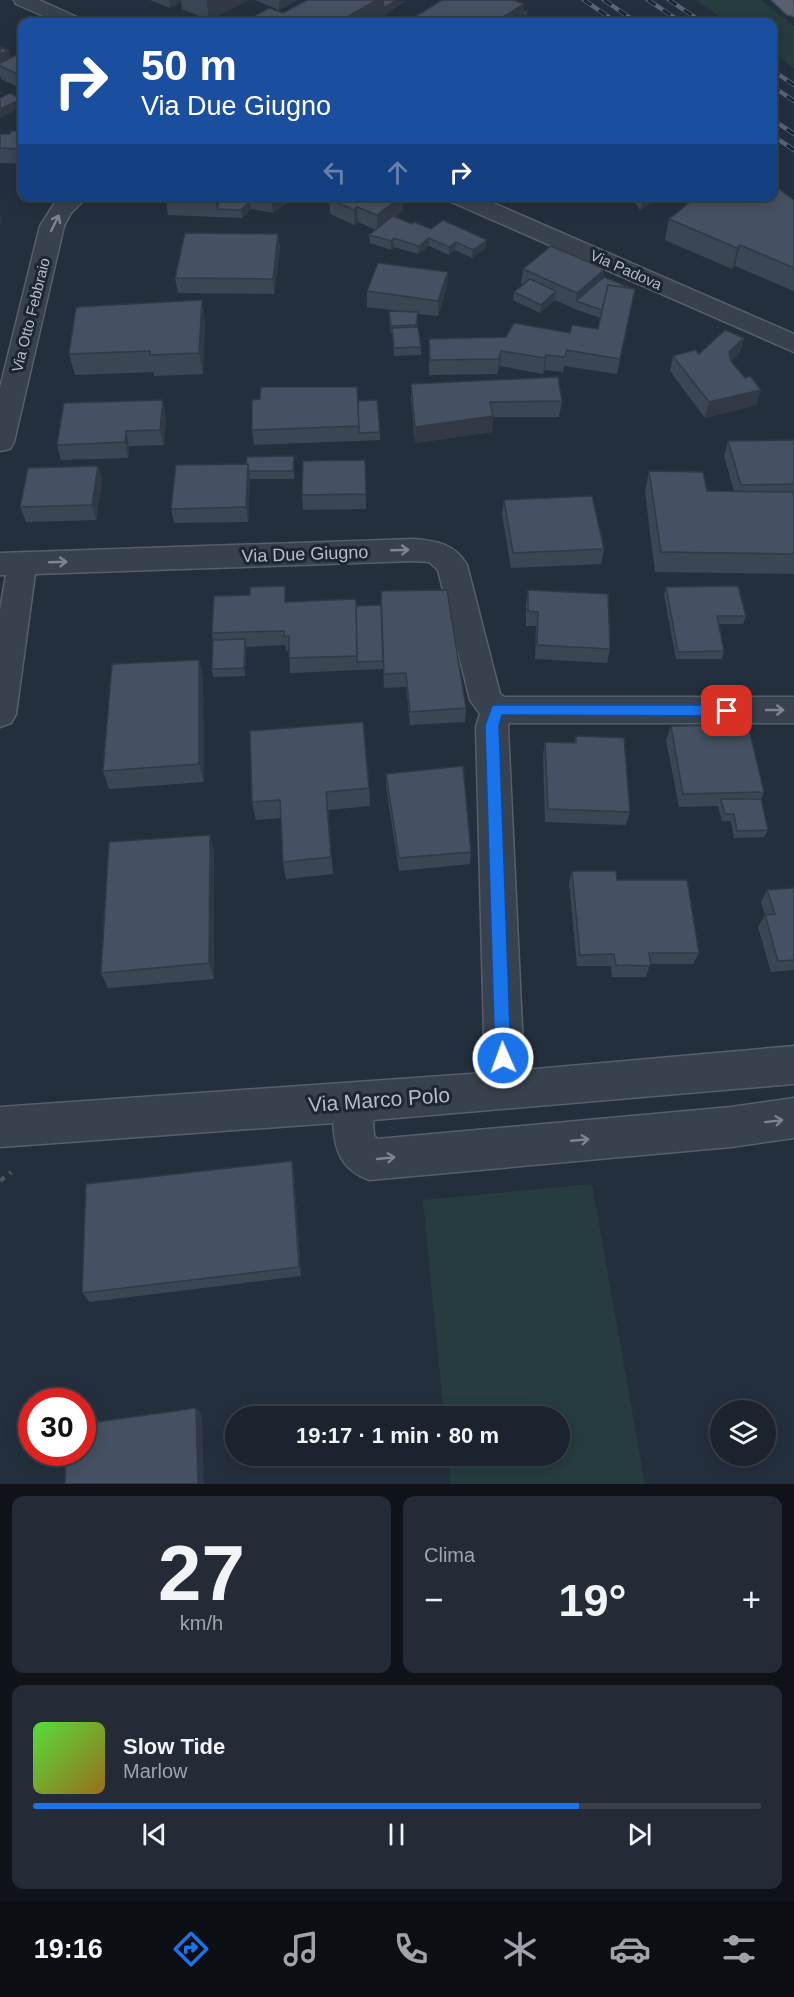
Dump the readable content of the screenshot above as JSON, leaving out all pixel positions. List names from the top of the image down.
{
  "streets": {
    "street": [
      "Via Padova",
      "Via Otto Febbraio",
      "Via Due Giugno",
      "Via Marco Polo"
    ]
  },
  "one_way": ["Via Otto Febbraio", "Via Due Giugno"],
  "page": {
    "turn": ["50 m", "Via Due Giugno"],
    "limit": "30",
    "trip": "19:17 · 1 min · 80 m",
    "tile": [
      ["27", "km/h"],
      "Clima"
    ],
    "heat": ["−", "19°", "+"],
    "song": ["Slow Tide", "Marlow"],
    "tabs": "19:16"
  }
}
